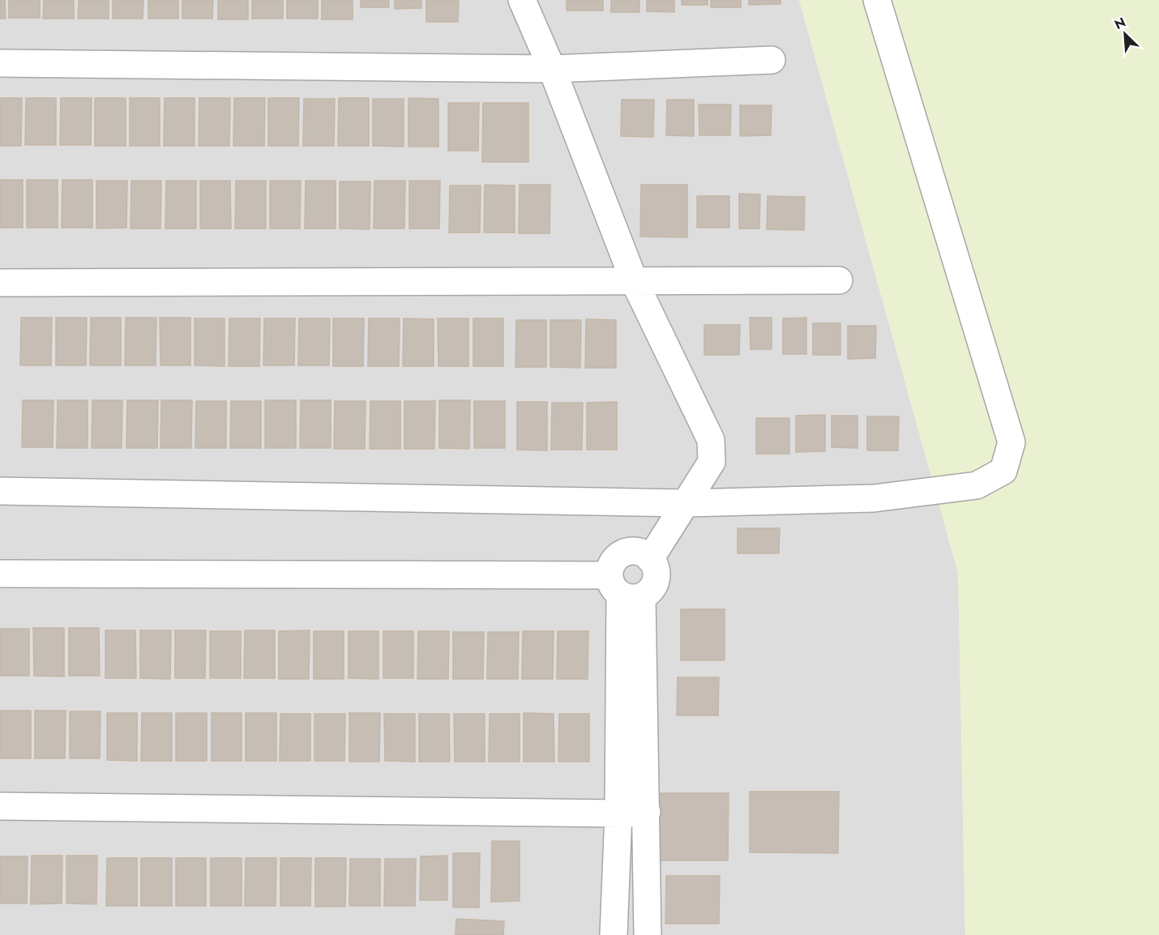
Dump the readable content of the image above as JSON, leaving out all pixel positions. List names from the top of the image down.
{
  "north": "top left"
}
